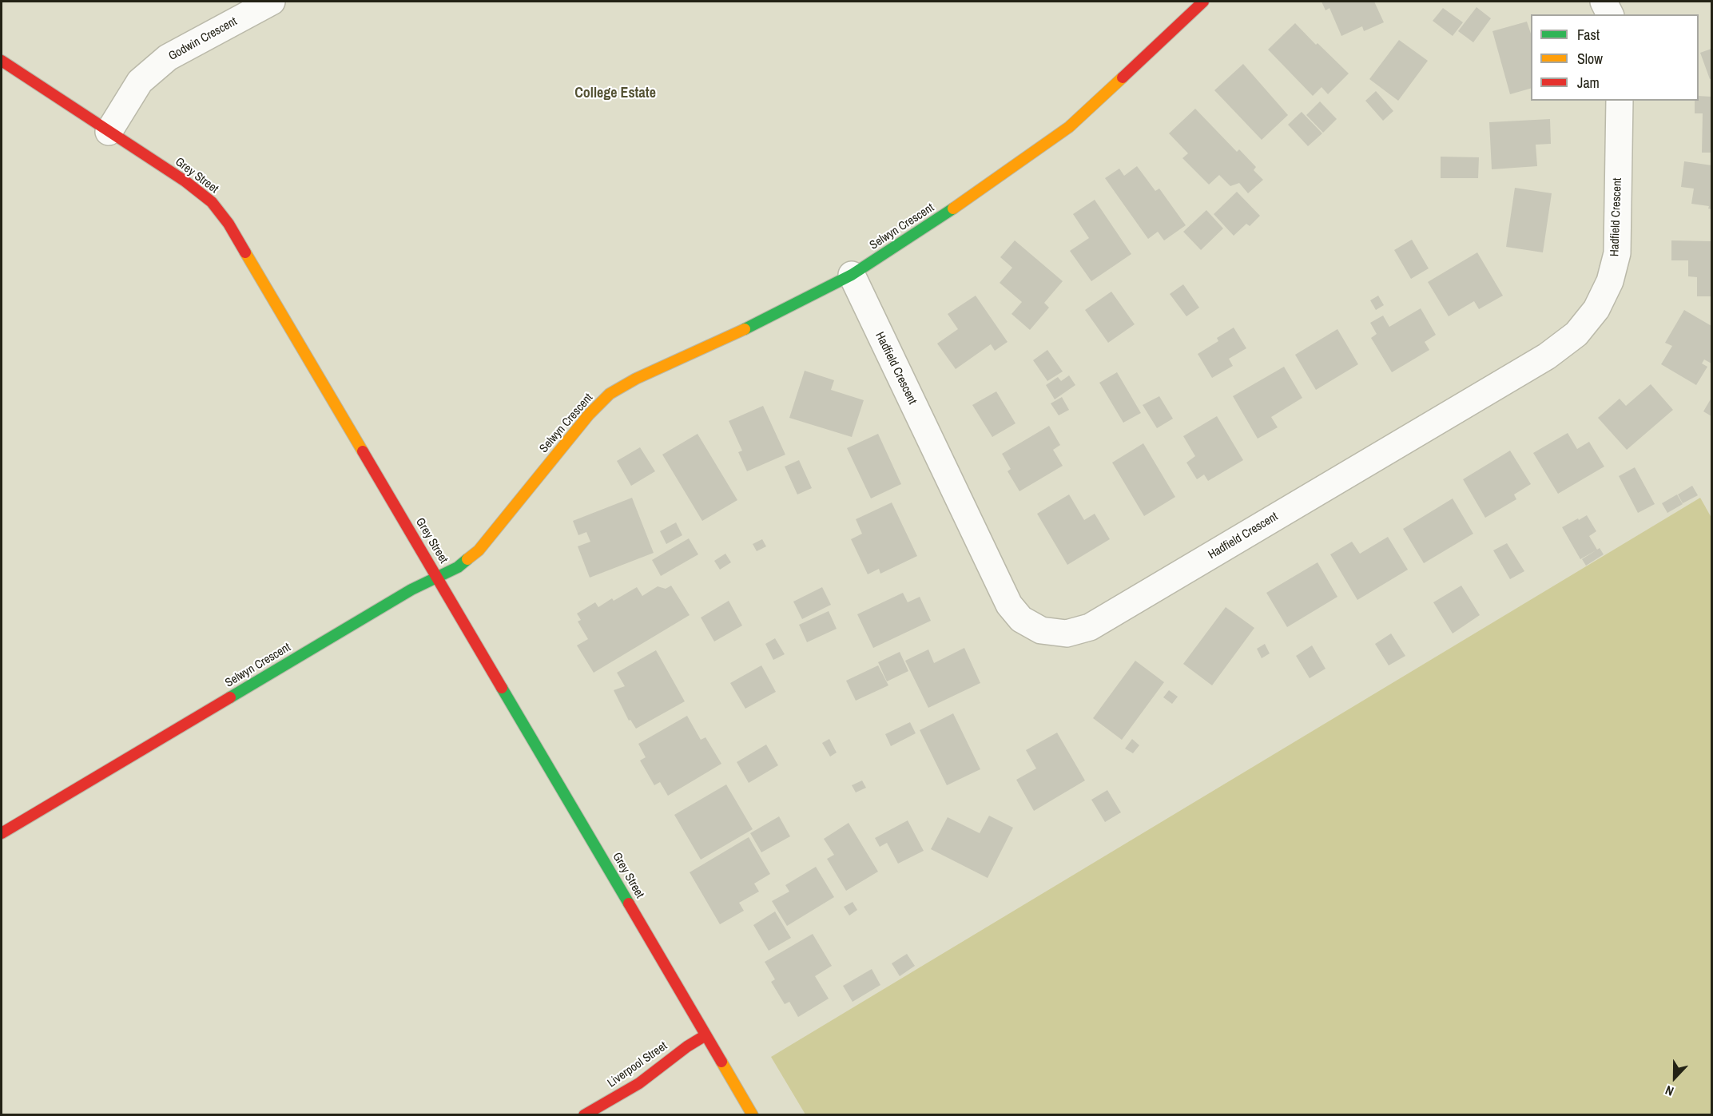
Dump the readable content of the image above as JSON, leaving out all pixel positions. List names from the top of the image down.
{
  "streets": {
    "street": [
      "Godwin Crescent",
      "Grey Street",
      "Hadfield Crescent",
      "Selwyn Crescent",
      "Liverpool Street"
    ]
  },
  "crossings": [
    ["Godwin Crescent", "Grey Street"],
    ["Grey Street", "Selwyn Crescent"],
    ["Grey Street", "Liverpool Street"],
    ["Hadfield Crescent", "Selwyn Crescent"]
  ],
  "districts": ["College Estate"],
  "legend": ["Fast", "Slow", "Jam"],
  "north": "bottom"
}
